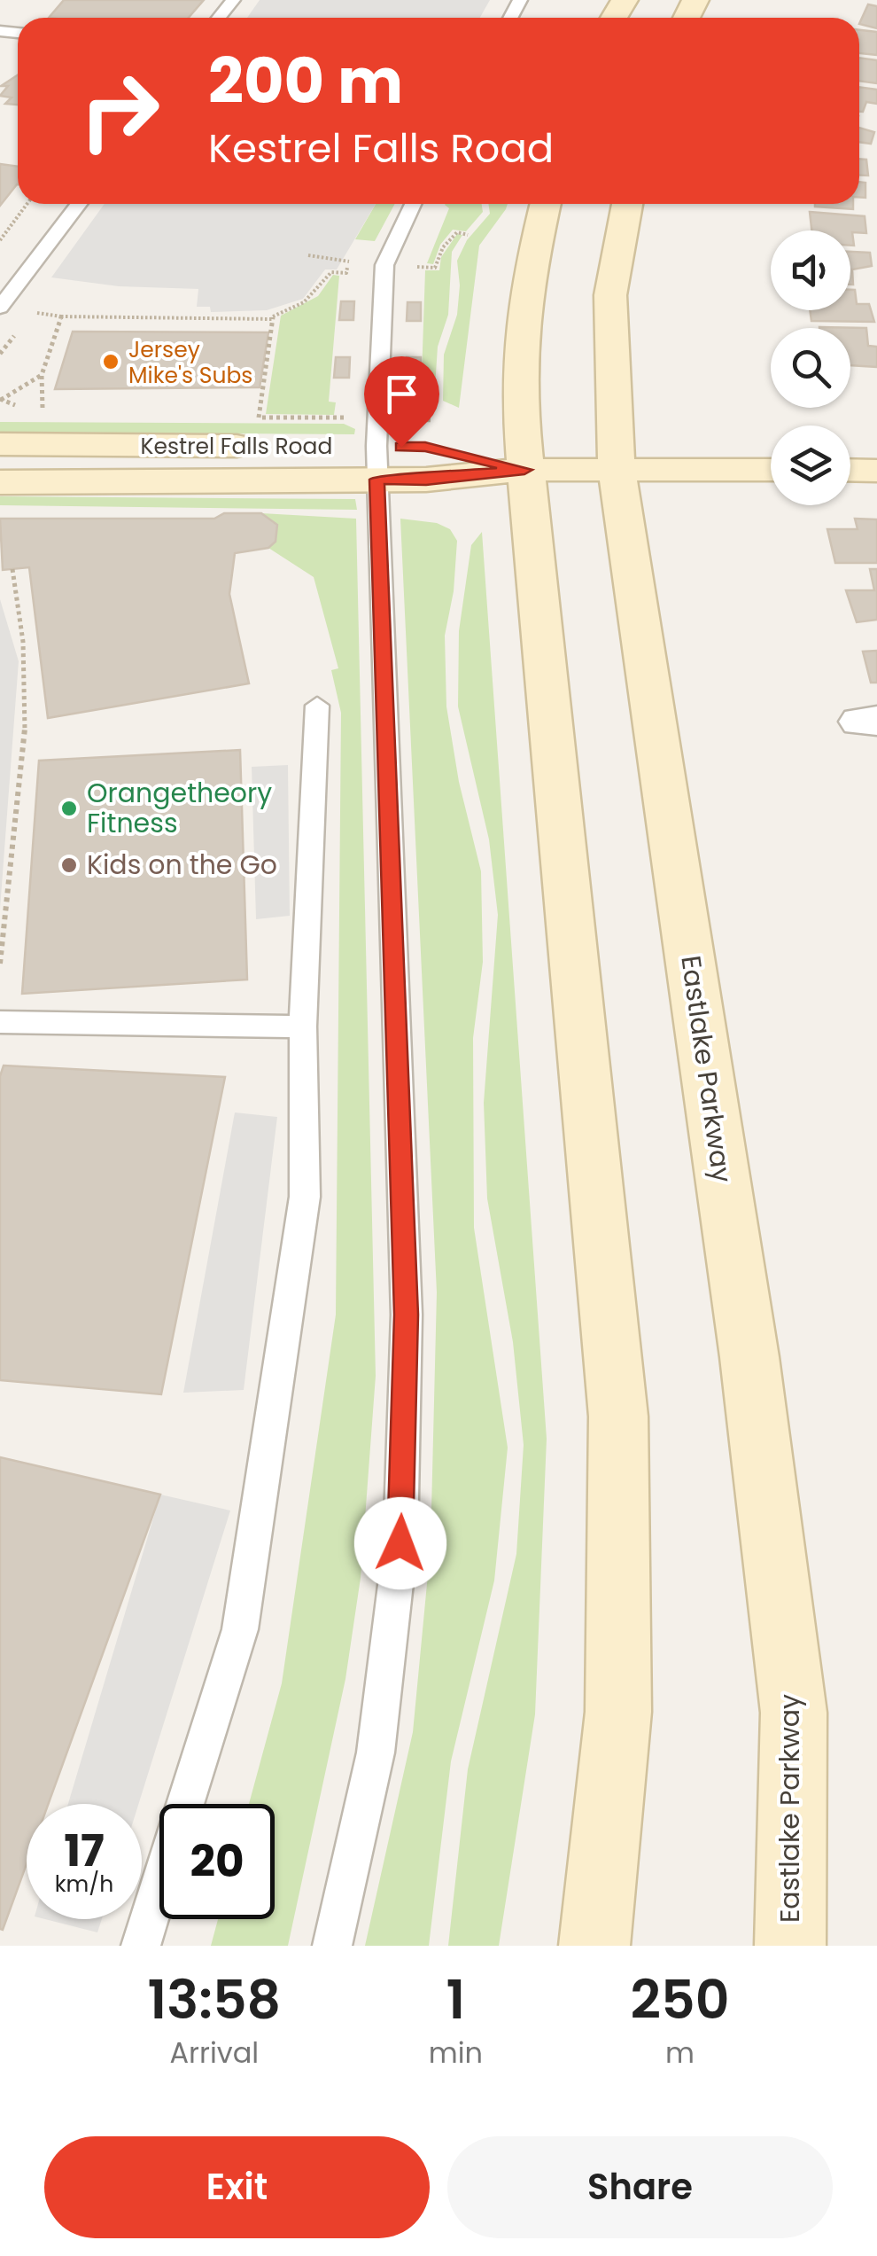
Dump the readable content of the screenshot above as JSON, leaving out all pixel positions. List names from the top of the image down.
{
  "streets": {
    "main road": ["Kestrel Falls Road", "Eastlake Parkway"]
  },
  "crossings": [
    ["Kestrel Falls Road", "Eastlake Parkway"]
  ],
  "places": ["Jersey Mike's Subs", "Orangetheory Fitness", "Kids on the Go"],
  "page": {
    "turn": ["200 m", "Kestrel Falls Road"],
    "speed": "17 km/h",
    "limit": "20",
    "eta": [
      "13:58",
      "Arrival",
      "1",
      "min",
      "250",
      "m"
    ],
    "buttons": ["Exit", "Share"]
  }
}
